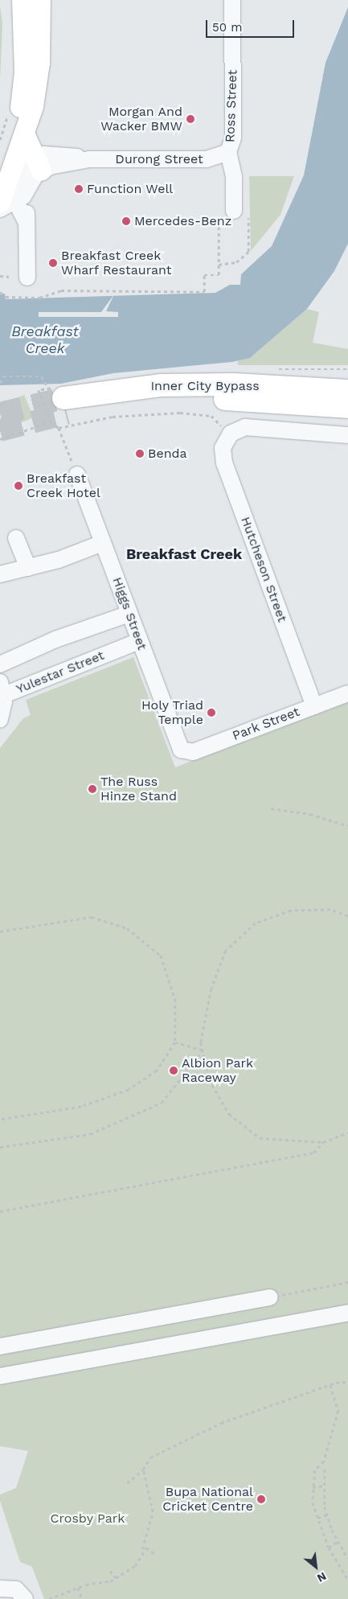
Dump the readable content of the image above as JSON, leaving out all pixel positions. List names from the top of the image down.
{
  "streets": {
    "highway": ["Inner City Bypass"],
    "street": [
      "Ross Street",
      "Durong Street",
      "Hutcheson Street",
      "Higgs Street",
      "Yulestar Street",
      "Park Street"
    ]
  },
  "crossings": [
    ["Ross Street", "Durong Street"],
    ["Hutcheson Street", "Park Street"],
    ["Higgs Street", "Yulestar Street"],
    ["Higgs Street", "Park Street"]
  ],
  "districts": ["Breakfast Creek"],
  "water": ["Breakfast Creek"],
  "parks": ["Crosby Park"],
  "places": [
    "Morgan And Wacker BMW",
    "Function Well",
    "Mercedes-Benz",
    "Breakfast Creek Wharf Restaurant",
    "Benda",
    "Breakfast Creek Hotel",
    "Holy Triad Temple",
    "The Russ Hinze Stand",
    "Albion Park Raceway",
    "Bupa National Cricket Centre"
  ],
  "scale_bar": "50 m",
  "north": "bottom right"
}
